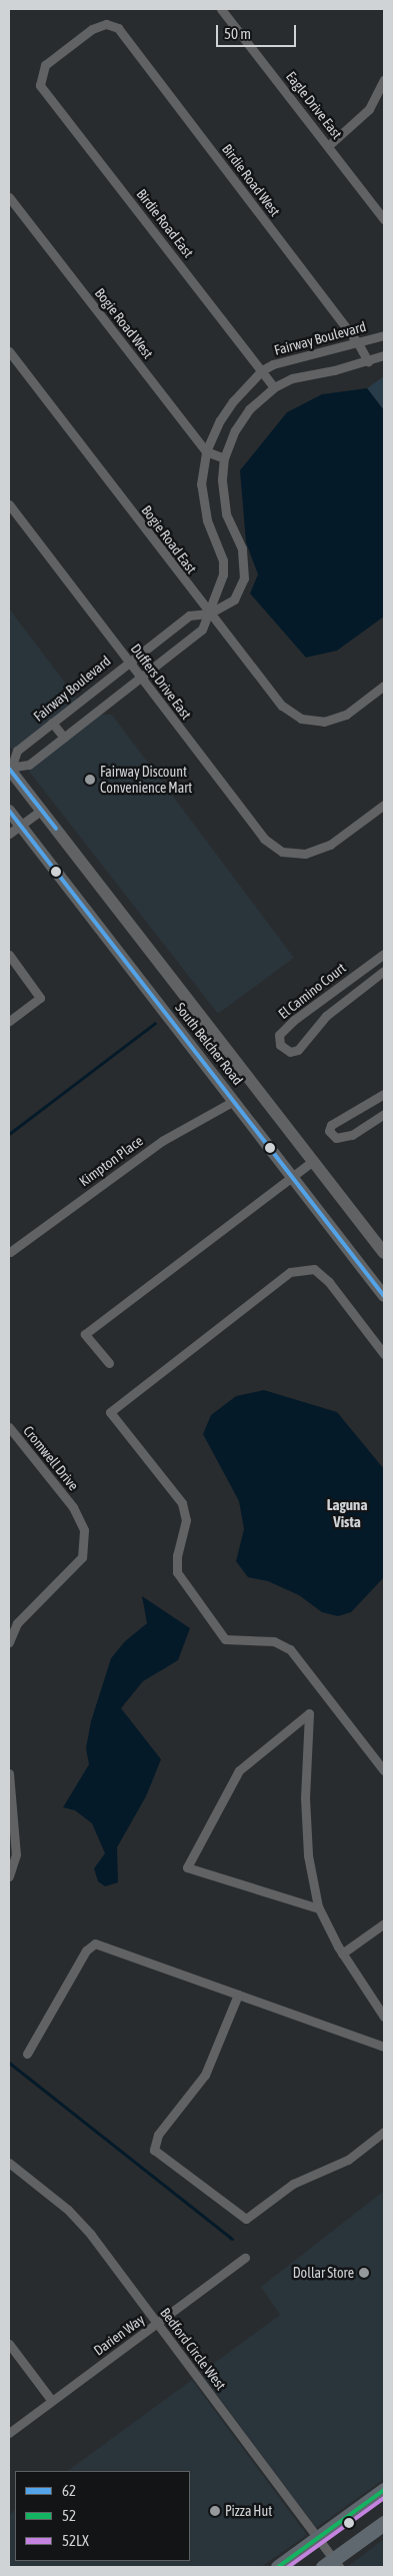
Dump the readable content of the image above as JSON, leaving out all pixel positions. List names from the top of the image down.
{
  "streets": {
    "main road": ["South Belcher Road"],
    "street": [
      "Eagle Drive East",
      "Birdie Road West",
      "Birdie Road East",
      "Bogie Road West",
      "Fairway Boulevard",
      "Bogie Road East",
      "Duffers Drive East",
      "El Camino Court",
      "Kimpton Place",
      "Cromwell Drive",
      "Darien Way",
      "Bedford Circle West"
    ]
  },
  "crossings": [
    ["Birdie Road West", "Birdie Road East"],
    ["Birdie Road West", "Fairway Boulevard"],
    ["Birdie Road East", "Fairway Boulevard"],
    ["Bogie Road West", "Fairway Boulevard"],
    ["Fairway Boulevard", "Bogie Road East"],
    ["Fairway Boulevard", "Duffers Drive East"],
    ["Fairway Boulevard", "South Belcher Road"],
    ["South Belcher Road", "Kimpton Place"],
    ["Darien Way", "Bedford Circle West"]
  ],
  "districts": ["Laguna Vista"],
  "places": ["Fairway Discount Convenience Mart", "Dollar Store", "Pizza Hut"],
  "lines": ["transit line 62", "transit line 52", "transit line 52LX"],
  "legend": ["62", "52", "52LX"],
  "scale_bar": "50 m"
}
